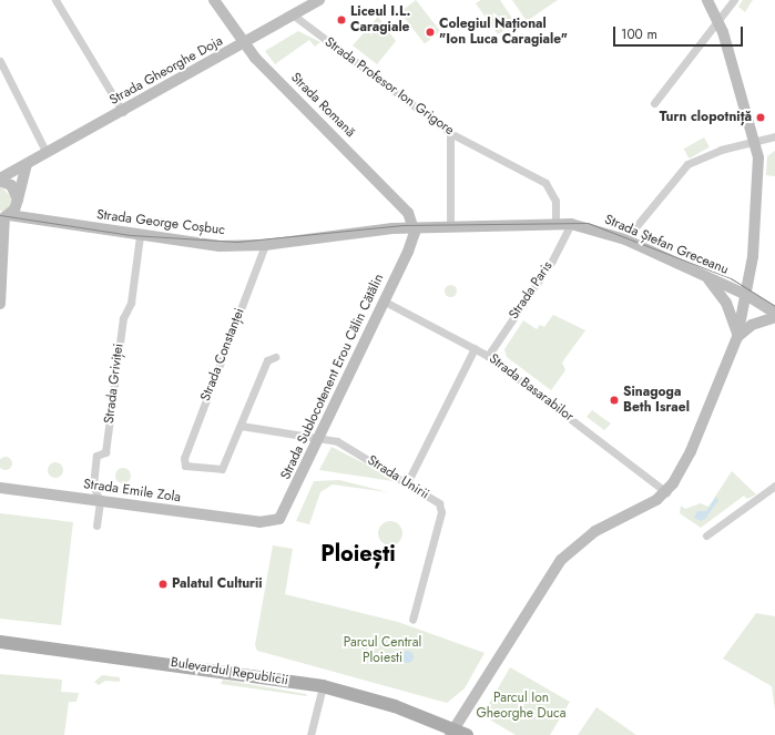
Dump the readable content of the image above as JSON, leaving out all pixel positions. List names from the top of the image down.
{
  "streets": {
    "main road": [
      "Strada Gheorghe Doja",
      "Strada Romană",
      "Strada George Coșbuc",
      "Strada Ștefan Greceanu",
      "Strada Sublocotenent Erou Călin Cătălin",
      "Strada Emile Zola",
      "Bulevardul Republicii"
    ],
    "street": [
      "Strada Profesor Ion Grigore",
      "Strada Paris",
      "Strada Constanței",
      "Strada Griviței",
      "Strada Basarabilor",
      "Strada Unirii"
    ]
  },
  "crossings": [
    ["Strada Gheorghe Doja", "Strada Profesor Ion Grigore"],
    ["Strada Gheorghe Doja", "Strada Romană"],
    ["Strada Profesor Ion Grigore", "Strada Ștefan Greceanu"],
    ["Strada Romană", "Strada George Coșbuc"],
    ["Strada Romană", "Strada Ștefan Greceanu"],
    ["Strada Romană", "Strada Sublocotenent Erou Călin Cătălin"],
    ["Strada George Coșbuc", "Strada Ștefan Greceanu"],
    ["Strada George Coșbuc", "Strada Constanței"],
    ["Strada George Coșbuc", "Strada Sublocotenent Erou Călin Cătălin"],
    ["Strada George Coșbuc", "Strada Griviței"],
    ["Strada Ștefan Greceanu", "Strada Paris"],
    ["Strada Ștefan Greceanu", "Strada Sublocotenent Erou Călin Cătălin"],
    ["Strada Paris", "Strada Basarabilor"],
    ["Strada Constanței", "Strada Unirii"],
    ["Strada Sublocotenent Erou Călin Cătălin", "Strada Basarabilor"],
    ["Strada Sublocotenent Erou Călin Cătălin", "Strada Unirii"],
    ["Strada Sublocotenent Erou Călin Cătălin", "Strada Emile Zola"],
    ["Strada Griviței", "Strada Emile Zola"]
  ],
  "districts": ["Ploiești"],
  "parks": ["Parcul Central Ploiesti", "Parcul Ion Gheorghe Duca"],
  "places": [
    "Liceul I.L. Caragiale",
    "Colegiul Național \"Ion Luca Caragiale\"",
    "Turn clopotniță",
    "Sinagoga Beth Israel",
    "Palatul Culturii"
  ],
  "scale_bar": "100 m"
}
